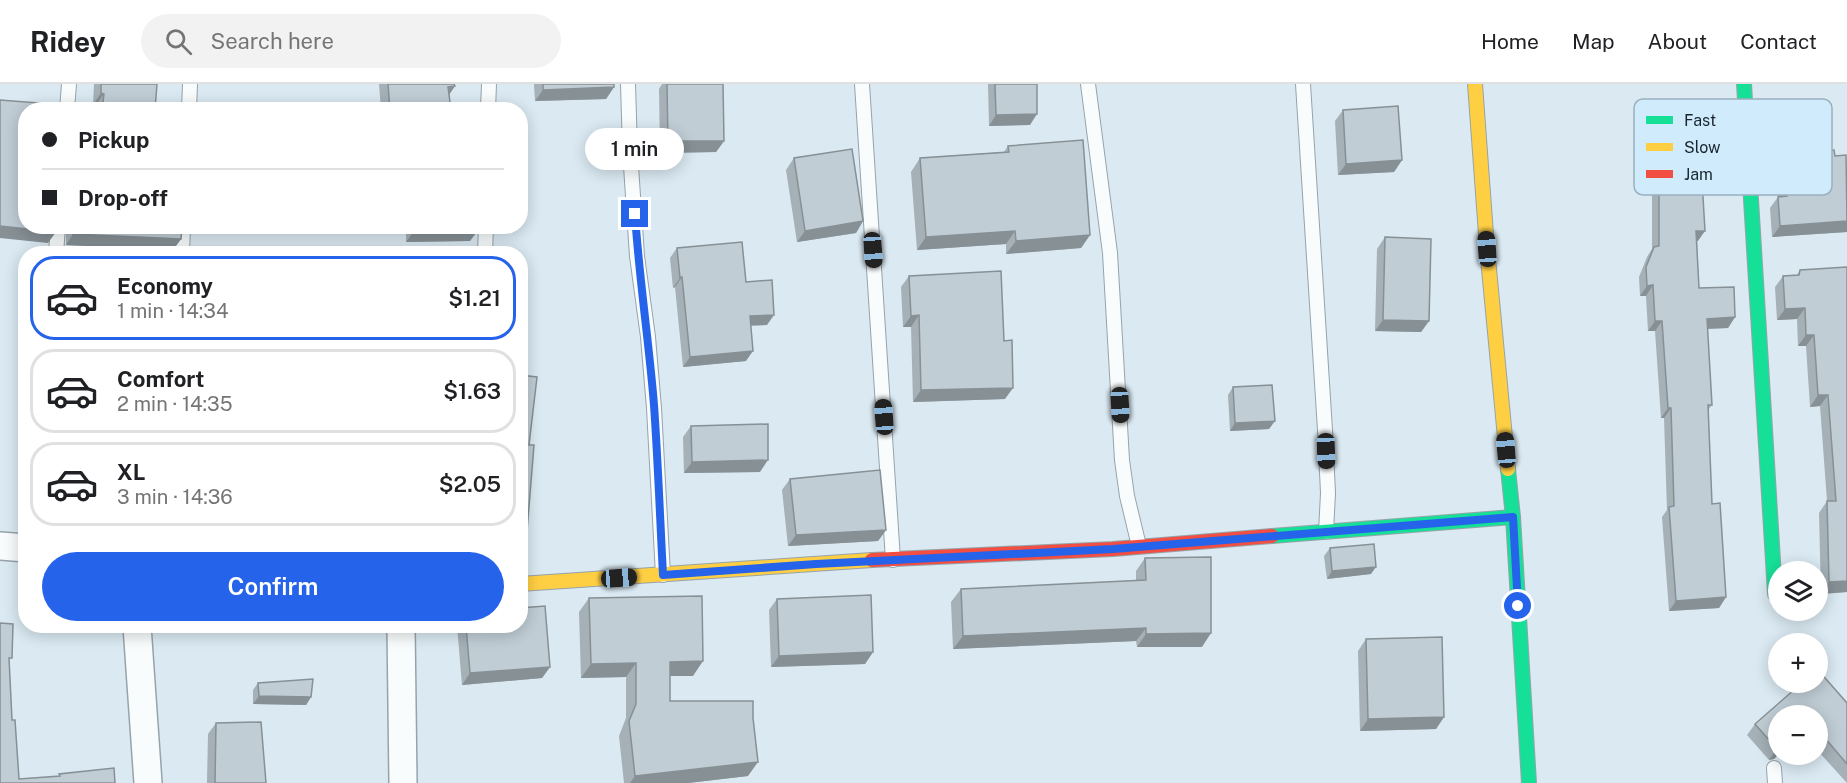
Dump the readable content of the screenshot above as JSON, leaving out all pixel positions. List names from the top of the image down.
{
  "legend": ["Fast", "Slow", "Jam"],
  "page": {
    "header": "Ridey",
    "search": "Search here",
    "nav": [
      "Home",
      "Map",
      "About",
      "Contact"
    ],
    "banner": ["Pickup", "Drop-off"],
    "bubble": "1 min",
    "list": [
      {
        "name": "Economy",
        "note": "1 min · 14:34",
        "value": "$1.21"
      },
      {
        "name": "Comfort",
        "note": "2 min · 14:35",
        "value": "$1.63"
      },
      {
        "name": "XL",
        "note": "3 min · 14:36",
        "value": "$2.05"
      }
    ],
    "buttons": "Confirm",
    "map_buttons": ["+", "−"]
  }
}
